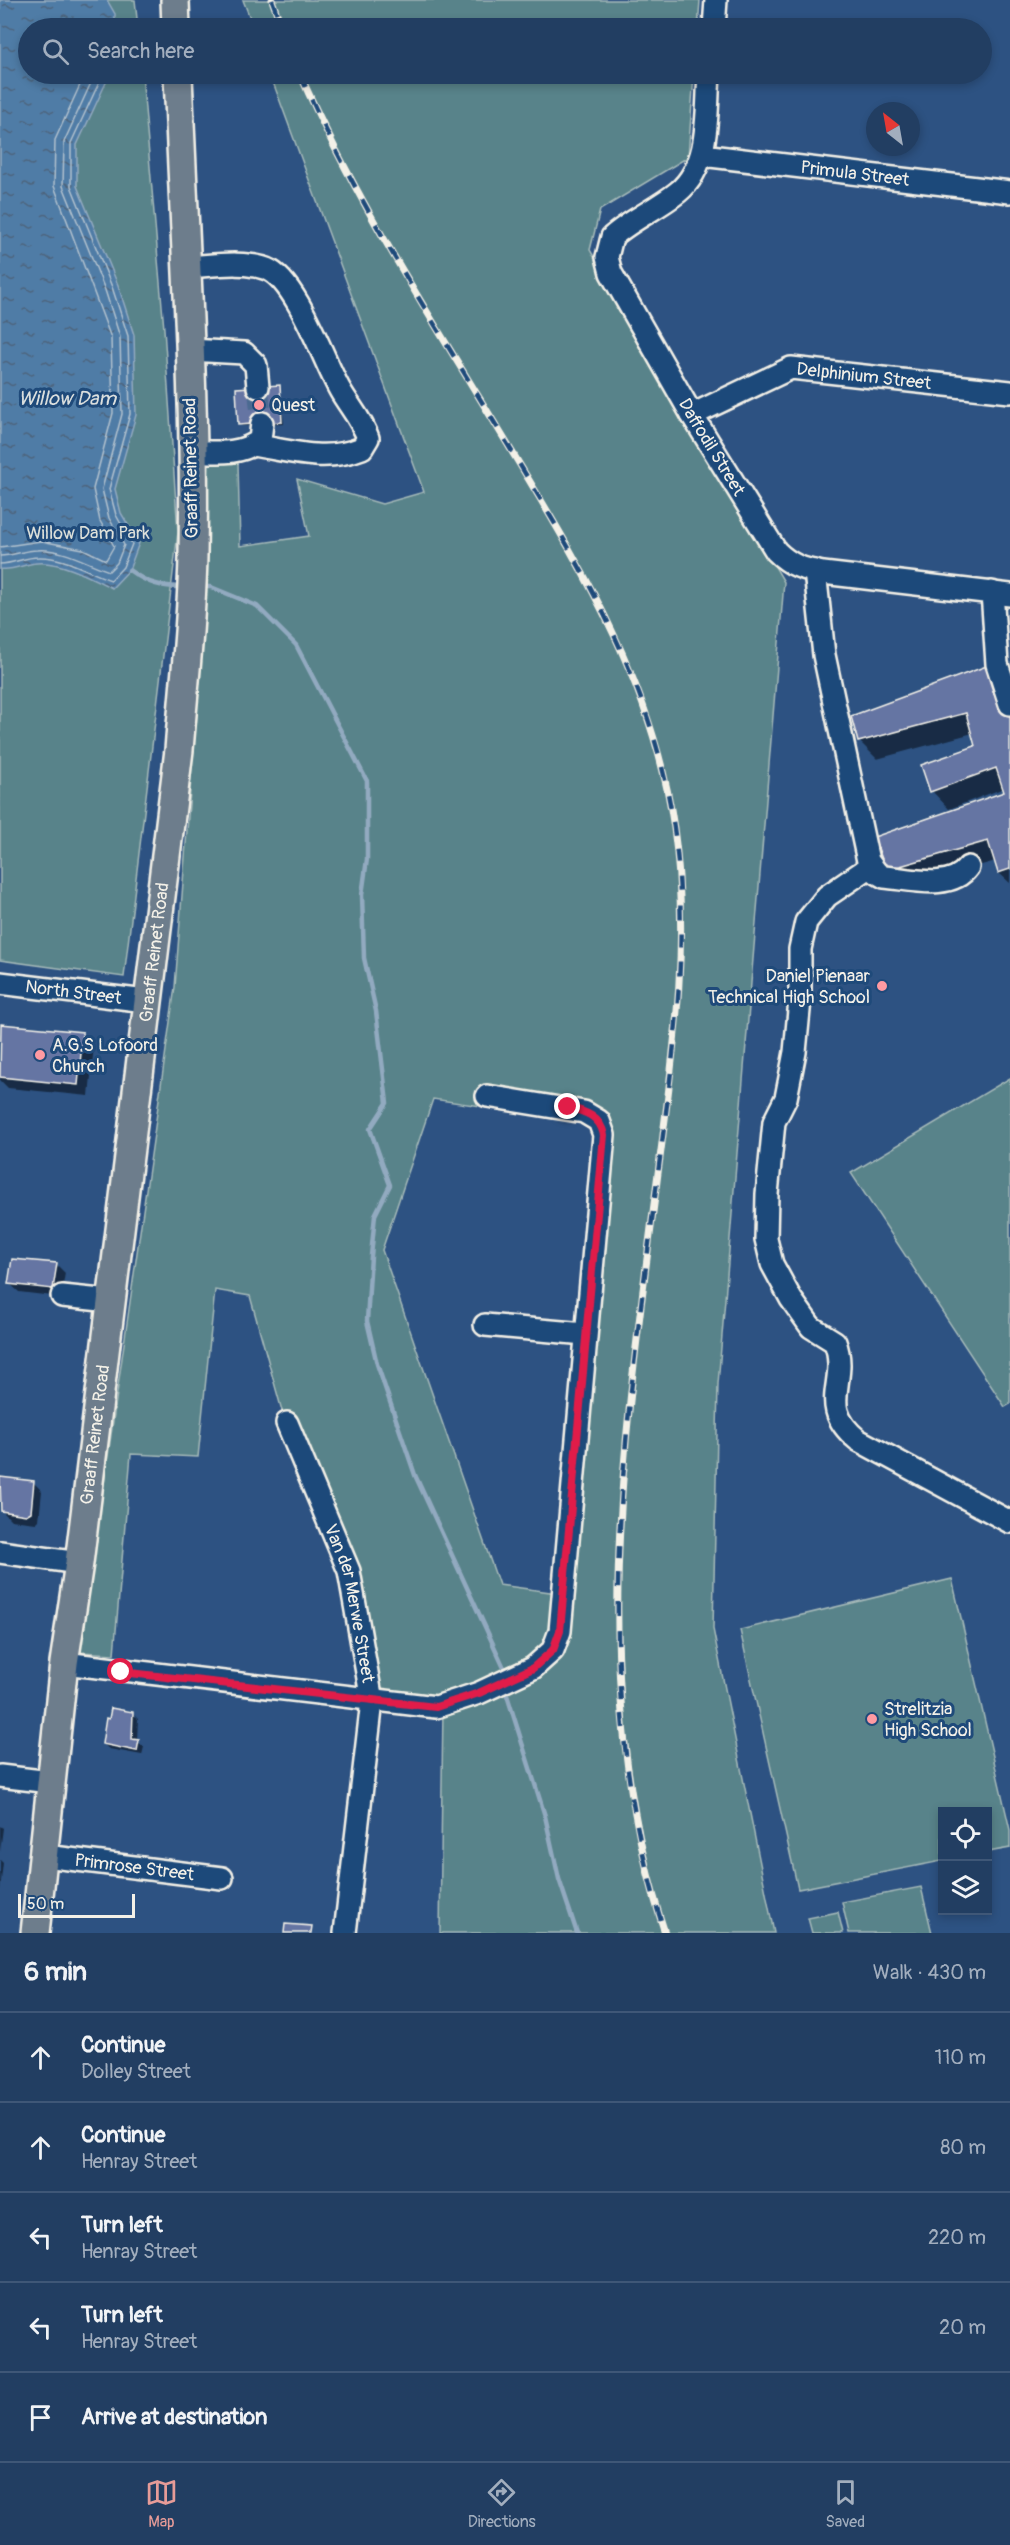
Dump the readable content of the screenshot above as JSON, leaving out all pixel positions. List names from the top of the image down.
{
  "streets": {
    "main road": ["Graaff Reinet Road"],
    "street": [
      "Primula Street",
      "Delphinium Street",
      "Daffodil Street",
      "North Street",
      "Van der Merwe Street",
      "Primrose Street"
    ]
  },
  "crossings": [
    ["Primula Street", "Daffodil Street"],
    ["Delphinium Street", "Daffodil Street"],
    ["Graaff Reinet Road", "North Street"],
    ["Graaff Reinet Road", "Primrose Street"]
  ],
  "water": ["Willow Dam"],
  "parks": ["Willow Dam Park"],
  "places": [
    "Quest",
    "Daniel Pienaar Technical High School",
    "A.G.S Lofoord Church",
    "Strelitzia High School"
  ],
  "scale_bar": "50 m",
  "north": "top left",
  "page": {
    "search": "Search here",
    "scale": "50 m",
    "heading": ["6 min", "Walk · 430 m"],
    "list": [
      ["Continue", "Dolley Street", "110 m"],
      ["Continue", "Henray Street", "80 m"],
      ["Turn left", "Henray Street", "220 m"],
      ["Turn left", "Henray Street", "20 m"],
      "Arrive at destination"
    ],
    "nav": ["Map", "Directions", "Saved"]
  }
}
